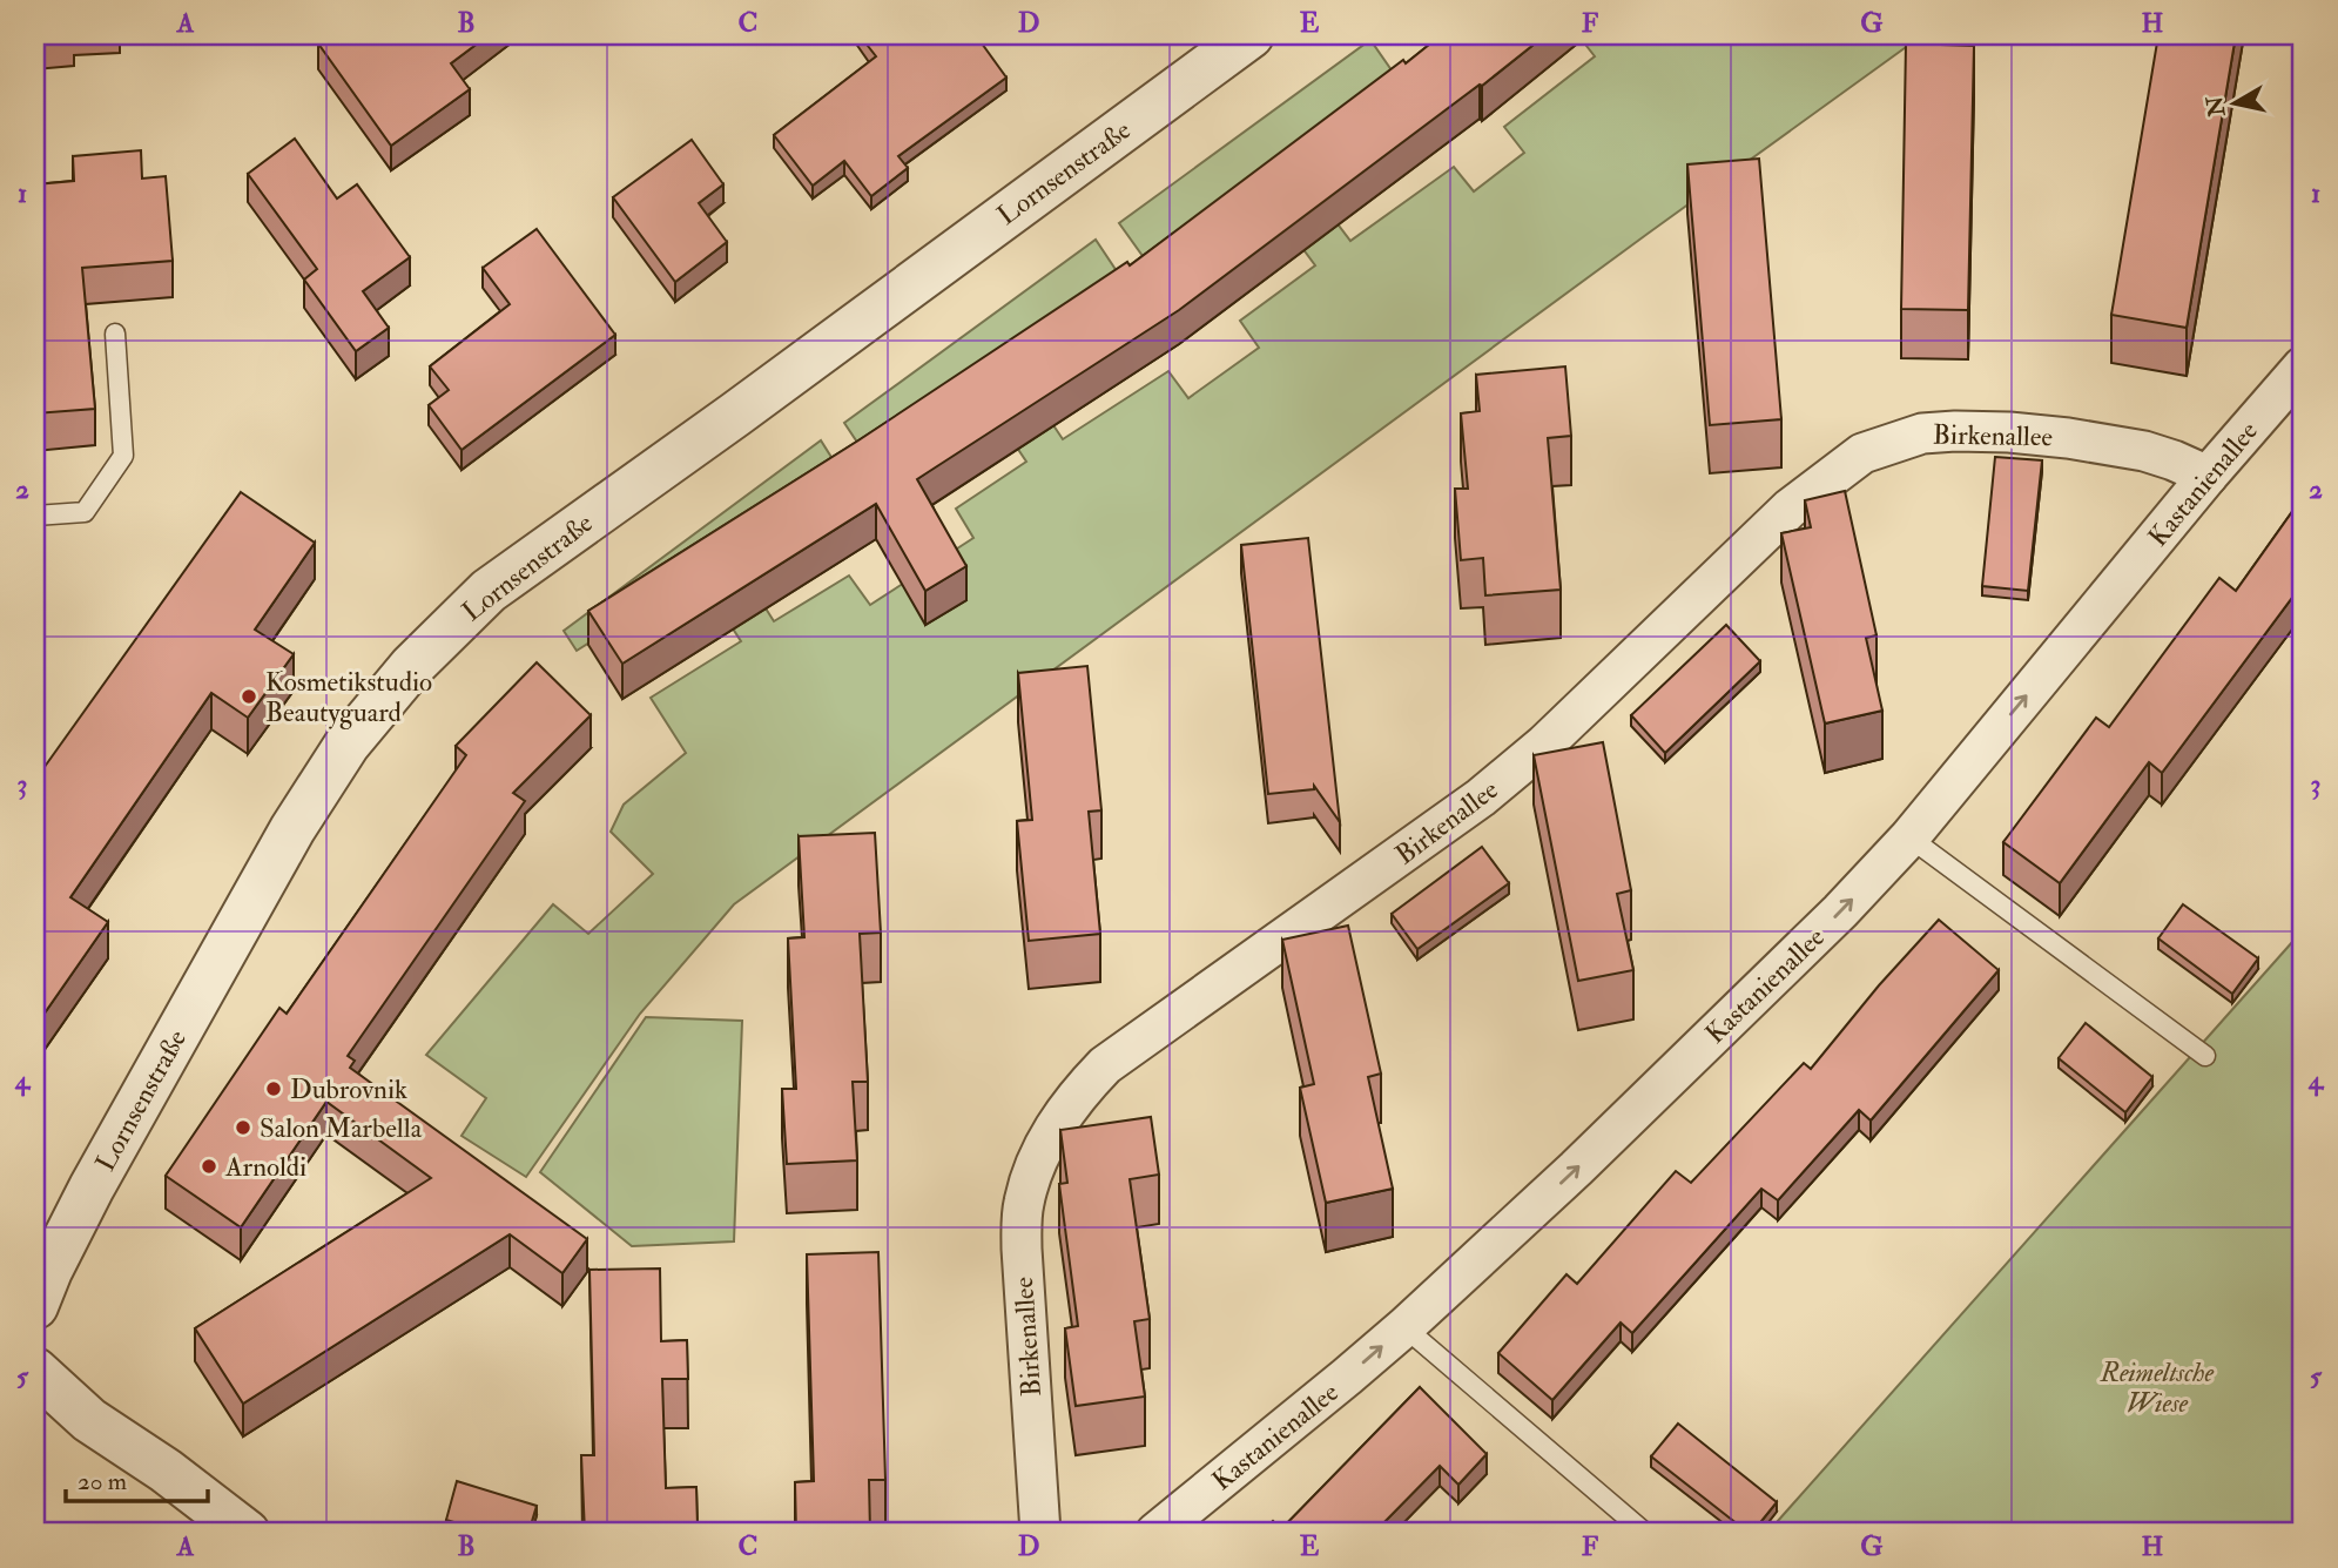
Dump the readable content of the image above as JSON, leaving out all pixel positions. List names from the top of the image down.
{
  "streets": {
    "street": ["Lornsenstraße", "Birkenallee", "Kastanienallee"]
  },
  "crossings": [
    ["Birkenallee", "Kastanienallee"]
  ],
  "one_way": ["Kastanienallee"],
  "parks": ["Reimeltsche Wiese"],
  "places": [
    "Kosmetikstudio Beautyguard",
    "Dubrovnik",
    "Salon Marbella",
    "Arnoldi"
  ],
  "scale_bar": "20 m",
  "north": "left",
  "grid": {
    "columns": [
      "A",
      "B",
      "C",
      "D",
      "E",
      "F",
      "G",
      "H"
    ],
    "rows": [
      "1",
      "2",
      "3",
      "4",
      "5"
    ]
  }
}
